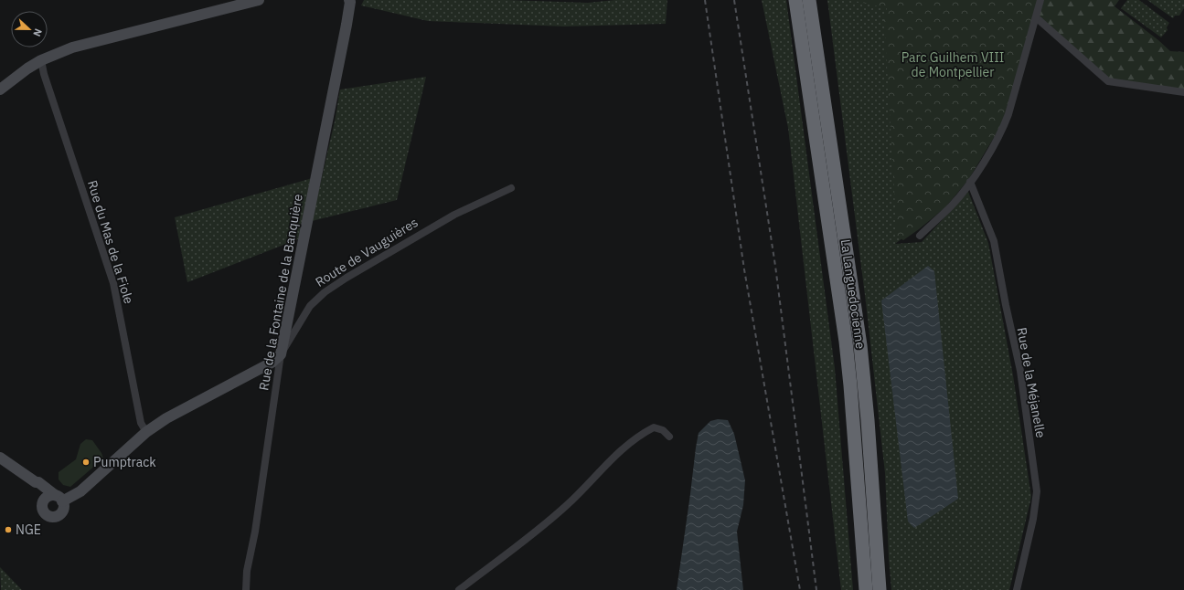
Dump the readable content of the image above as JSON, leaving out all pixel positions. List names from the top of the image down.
{
  "streets": {
    "highway": ["La Languedocienne"],
    "street": [
      "Rue du Mas de la Fiole",
      "Route de Vauguières",
      "Rue de la Fontaine de la Banquière",
      "Rue de la Méjanelle"
    ]
  },
  "crossings": [
    ["Rue du Mas de la Fiole", "Route de Vauguières"],
    ["Route de Vauguières", "Rue de la Fontaine de la Banquière"]
  ],
  "parks": ["Parc Guilhem VIII de Montpellier"],
  "places": ["Pumptrack", "NGE"],
  "north": "right"
}
